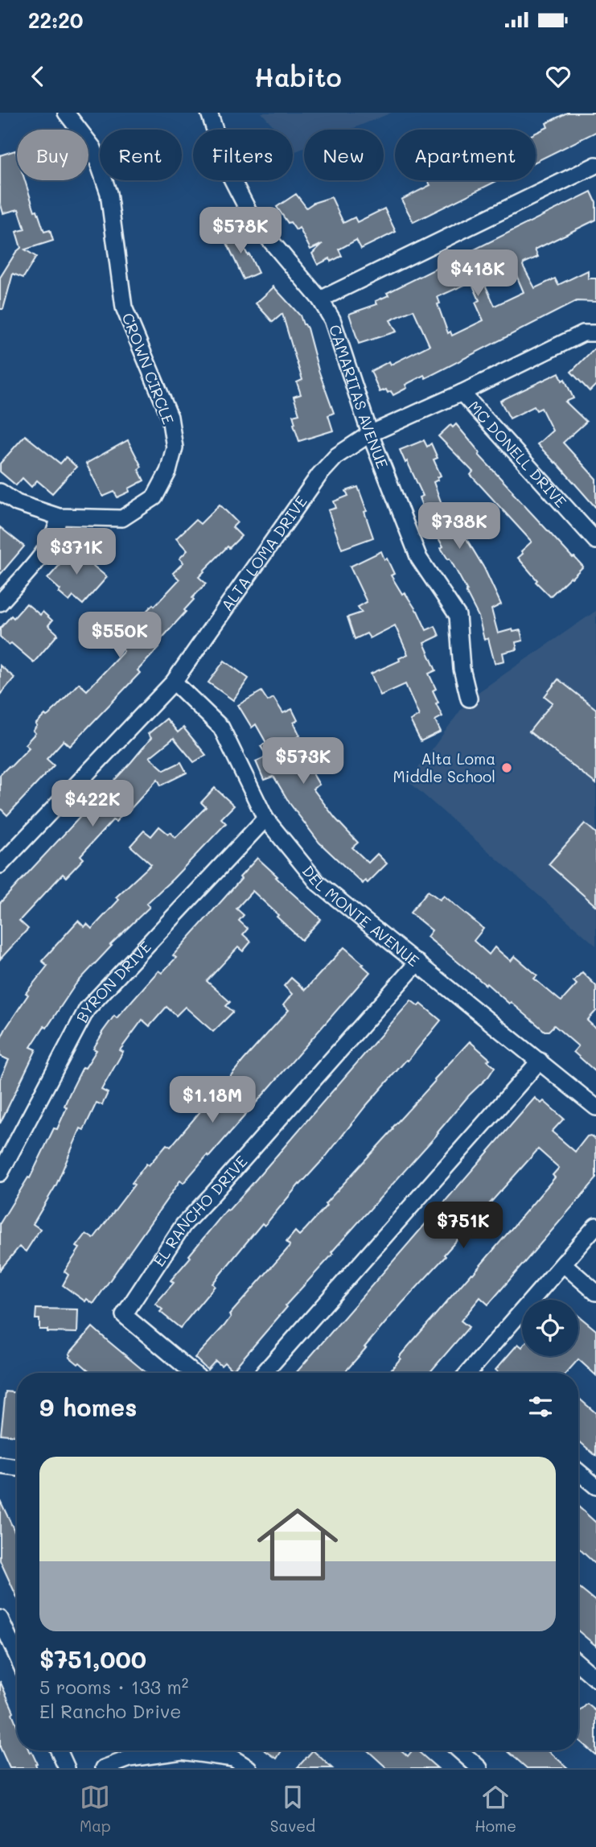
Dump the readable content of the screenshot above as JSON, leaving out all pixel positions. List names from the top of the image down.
{
  "streets": {
    "street": [
      "CROWN CIRCLE",
      "CAMARITAS AVENUE",
      "MC DONELL DRIVE",
      "ALTA LOMA DRIVE",
      "DEL MONTE AVENUE",
      "BYRON DRIVE",
      "EL RANCHO DRIVE"
    ]
  },
  "crossings": [
    ["CAMARITAS AVENUE", "ALTA LOMA DRIVE"],
    ["MC DONELL DRIVE", "ALTA LOMA DRIVE"],
    ["ALTA LOMA DRIVE", "DEL MONTE AVENUE"],
    ["DEL MONTE AVENUE", "BYRON DRIVE"],
    ["DEL MONTE AVENUE", "EL RANCHO DRIVE"]
  ],
  "places": ["Alta Loma Middle School"],
  "page": {
    "status": "22:20",
    "header": "Habito",
    "chip": [
      "Buy",
      "Rent",
      "Filters",
      "New",
      "Apartment"
    ],
    "price": [
      "$578K",
      "$418K",
      "$738K",
      "$371K",
      "$550K",
      "$573K",
      "$422K",
      "$1.18M",
      "$751K"
    ],
    "heading": "9 homes",
    "list": [
      {
        "name": "$751,000",
        "note": "5 rooms · 133 m² · El Rancho Drive"
      }
    ],
    "tabs": ["Map", "Saved", "Home"]
  }
}
